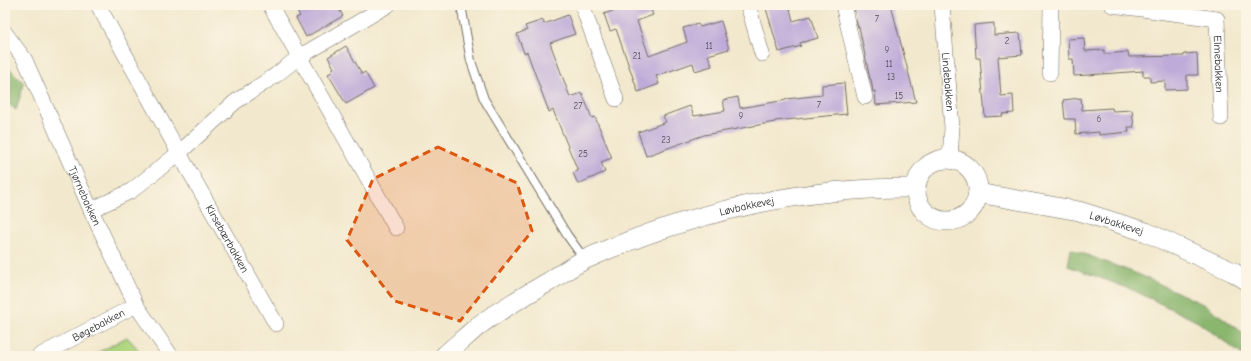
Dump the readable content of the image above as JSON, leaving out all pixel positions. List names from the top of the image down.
{
  "streets": {
    "street": [
      "Elmebakken",
      "Lindebakken",
      "Tjørnebakken",
      "Løvbakkevej",
      "Kirsebærbakken",
      "Bøgebakken"
    ]
  },
  "crossings": [
    ["Lindebakken", "Løvbakkevej"],
    ["Tjørnebakken", "Bøgebakken"]
  ],
  "house_numbers": [
    "7",
    "2",
    "11",
    "9",
    "21",
    "11",
    "13",
    "15",
    "7",
    "27",
    "9",
    "6",
    "23",
    "25"
  ]
}
